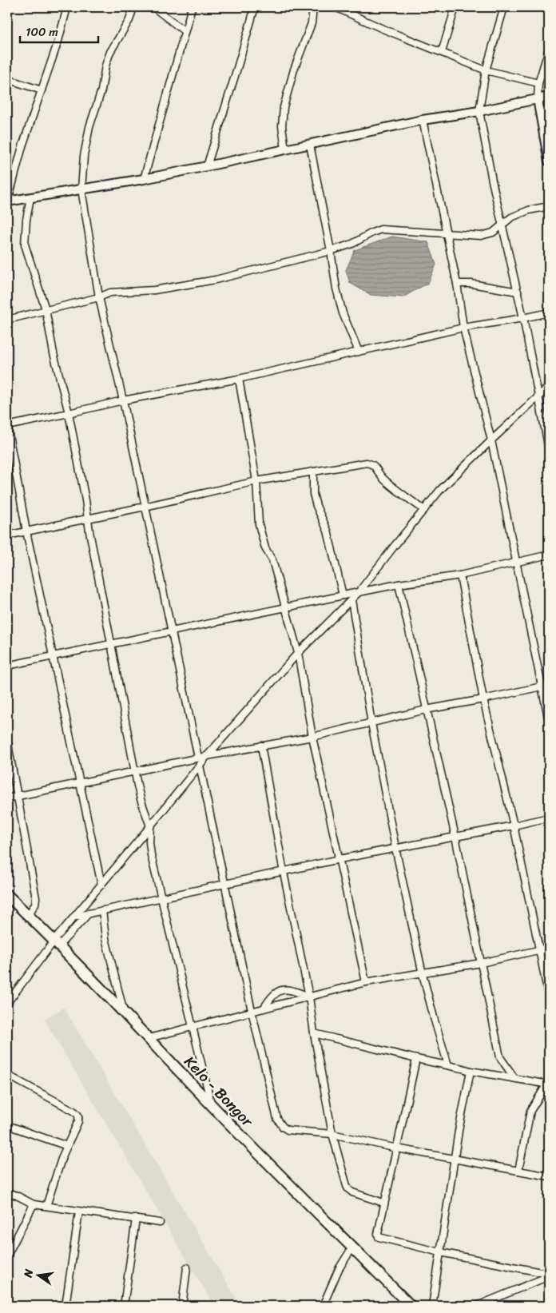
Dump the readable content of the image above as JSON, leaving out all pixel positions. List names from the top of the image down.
{
  "streets": {
    "highway": ["Kelo - Bongor"]
  },
  "scale_bar": "100 m",
  "north": "left"
}
